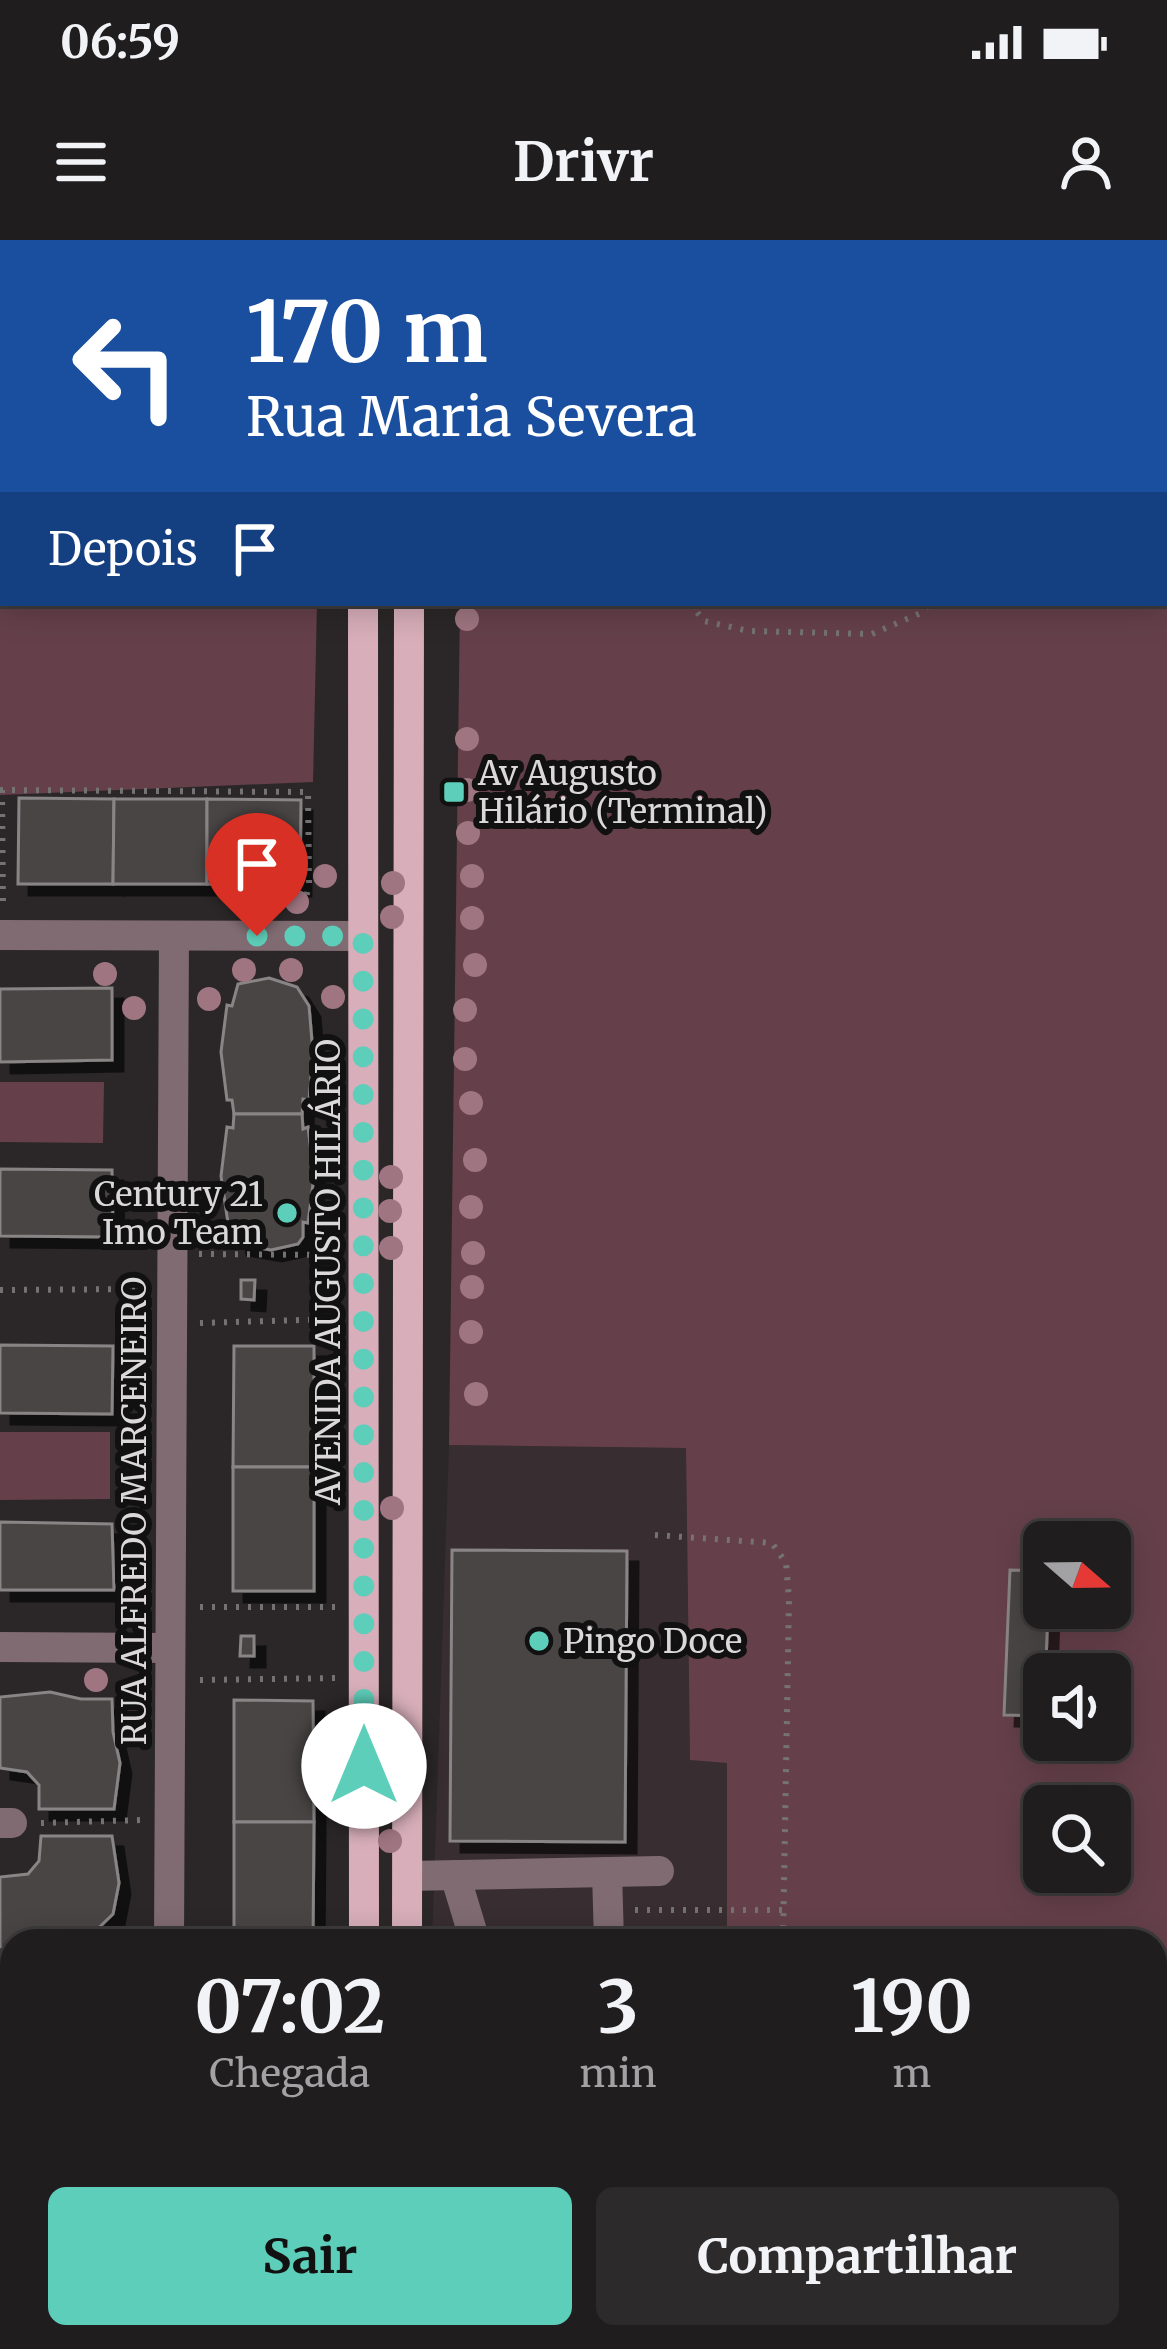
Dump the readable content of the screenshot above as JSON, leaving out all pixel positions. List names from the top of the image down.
{
  "streets": {
    "main road": ["AVENIDA AUGUSTO HILÁRIO"],
    "street": ["RUA ALFREDO MARCENEIRO"]
  },
  "places": {
    "transit": ["Av Augusto Hilário (Terminal)"],
    "other": ["Century 21 Imo Team", "Pingo Doce"]
  },
  "north": "right",
  "page": {
    "status": "06:59",
    "header": "Drivr",
    "turn": ["170 m", "Rua Maria Severa"],
    "then": "Depois",
    "eta": [
      "07:02",
      "Chegada",
      "3",
      "min",
      "190",
      "m"
    ],
    "buttons": ["Sair", "Compartilhar"]
  }
}
